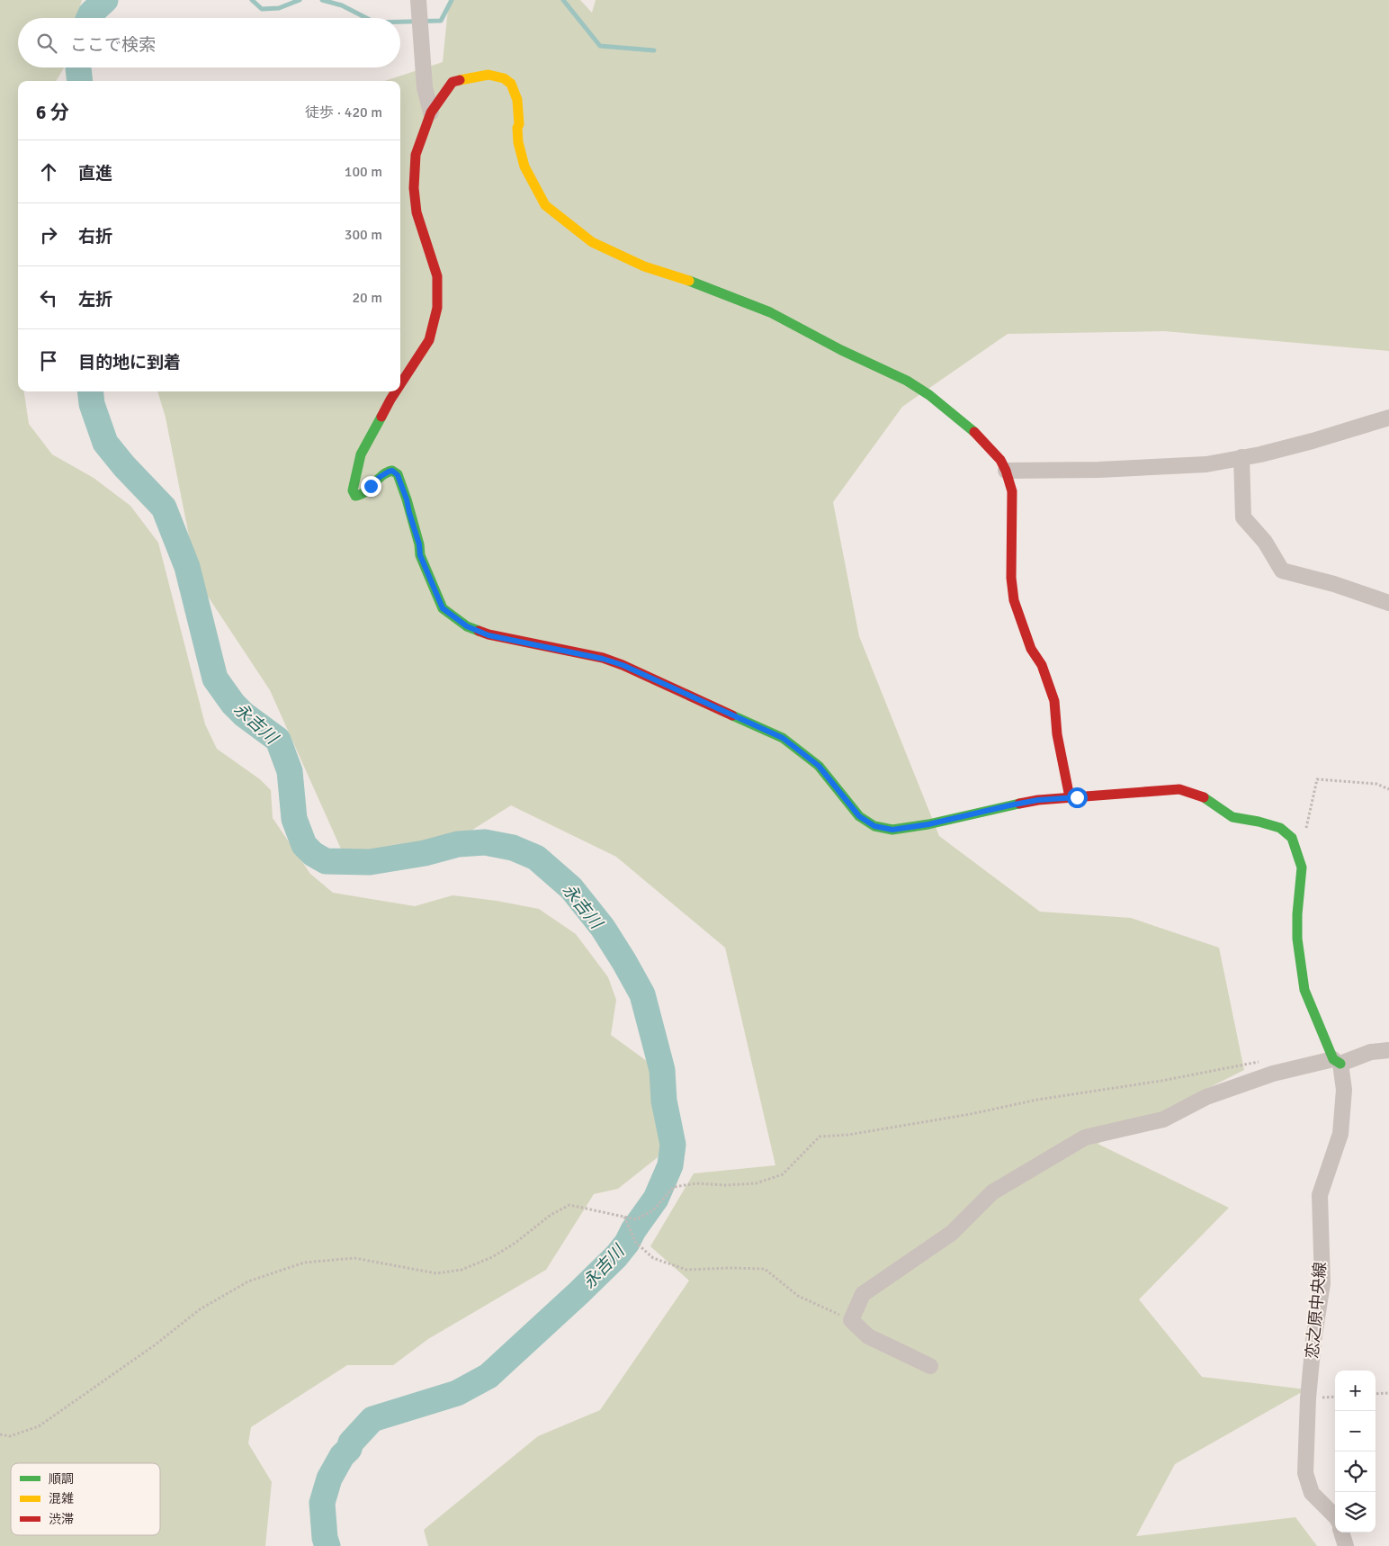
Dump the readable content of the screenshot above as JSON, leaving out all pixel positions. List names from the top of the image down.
{
  "streets": {
    "street": ["恋之原中央線"]
  },
  "water": ["永吉川"],
  "legend": ["順調", "混雑", "渋滞"],
  "page": {
    "search": "ここで検索",
    "heading": ["6 分", "徒歩 · 420 m"],
    "list": [
      ["直進", "100 m"],
      ["右折", "300 m"],
      ["左折", "20 m"],
      "目的地に到着"
    ],
    "map_buttons": ["+", "−"]
  }
}
